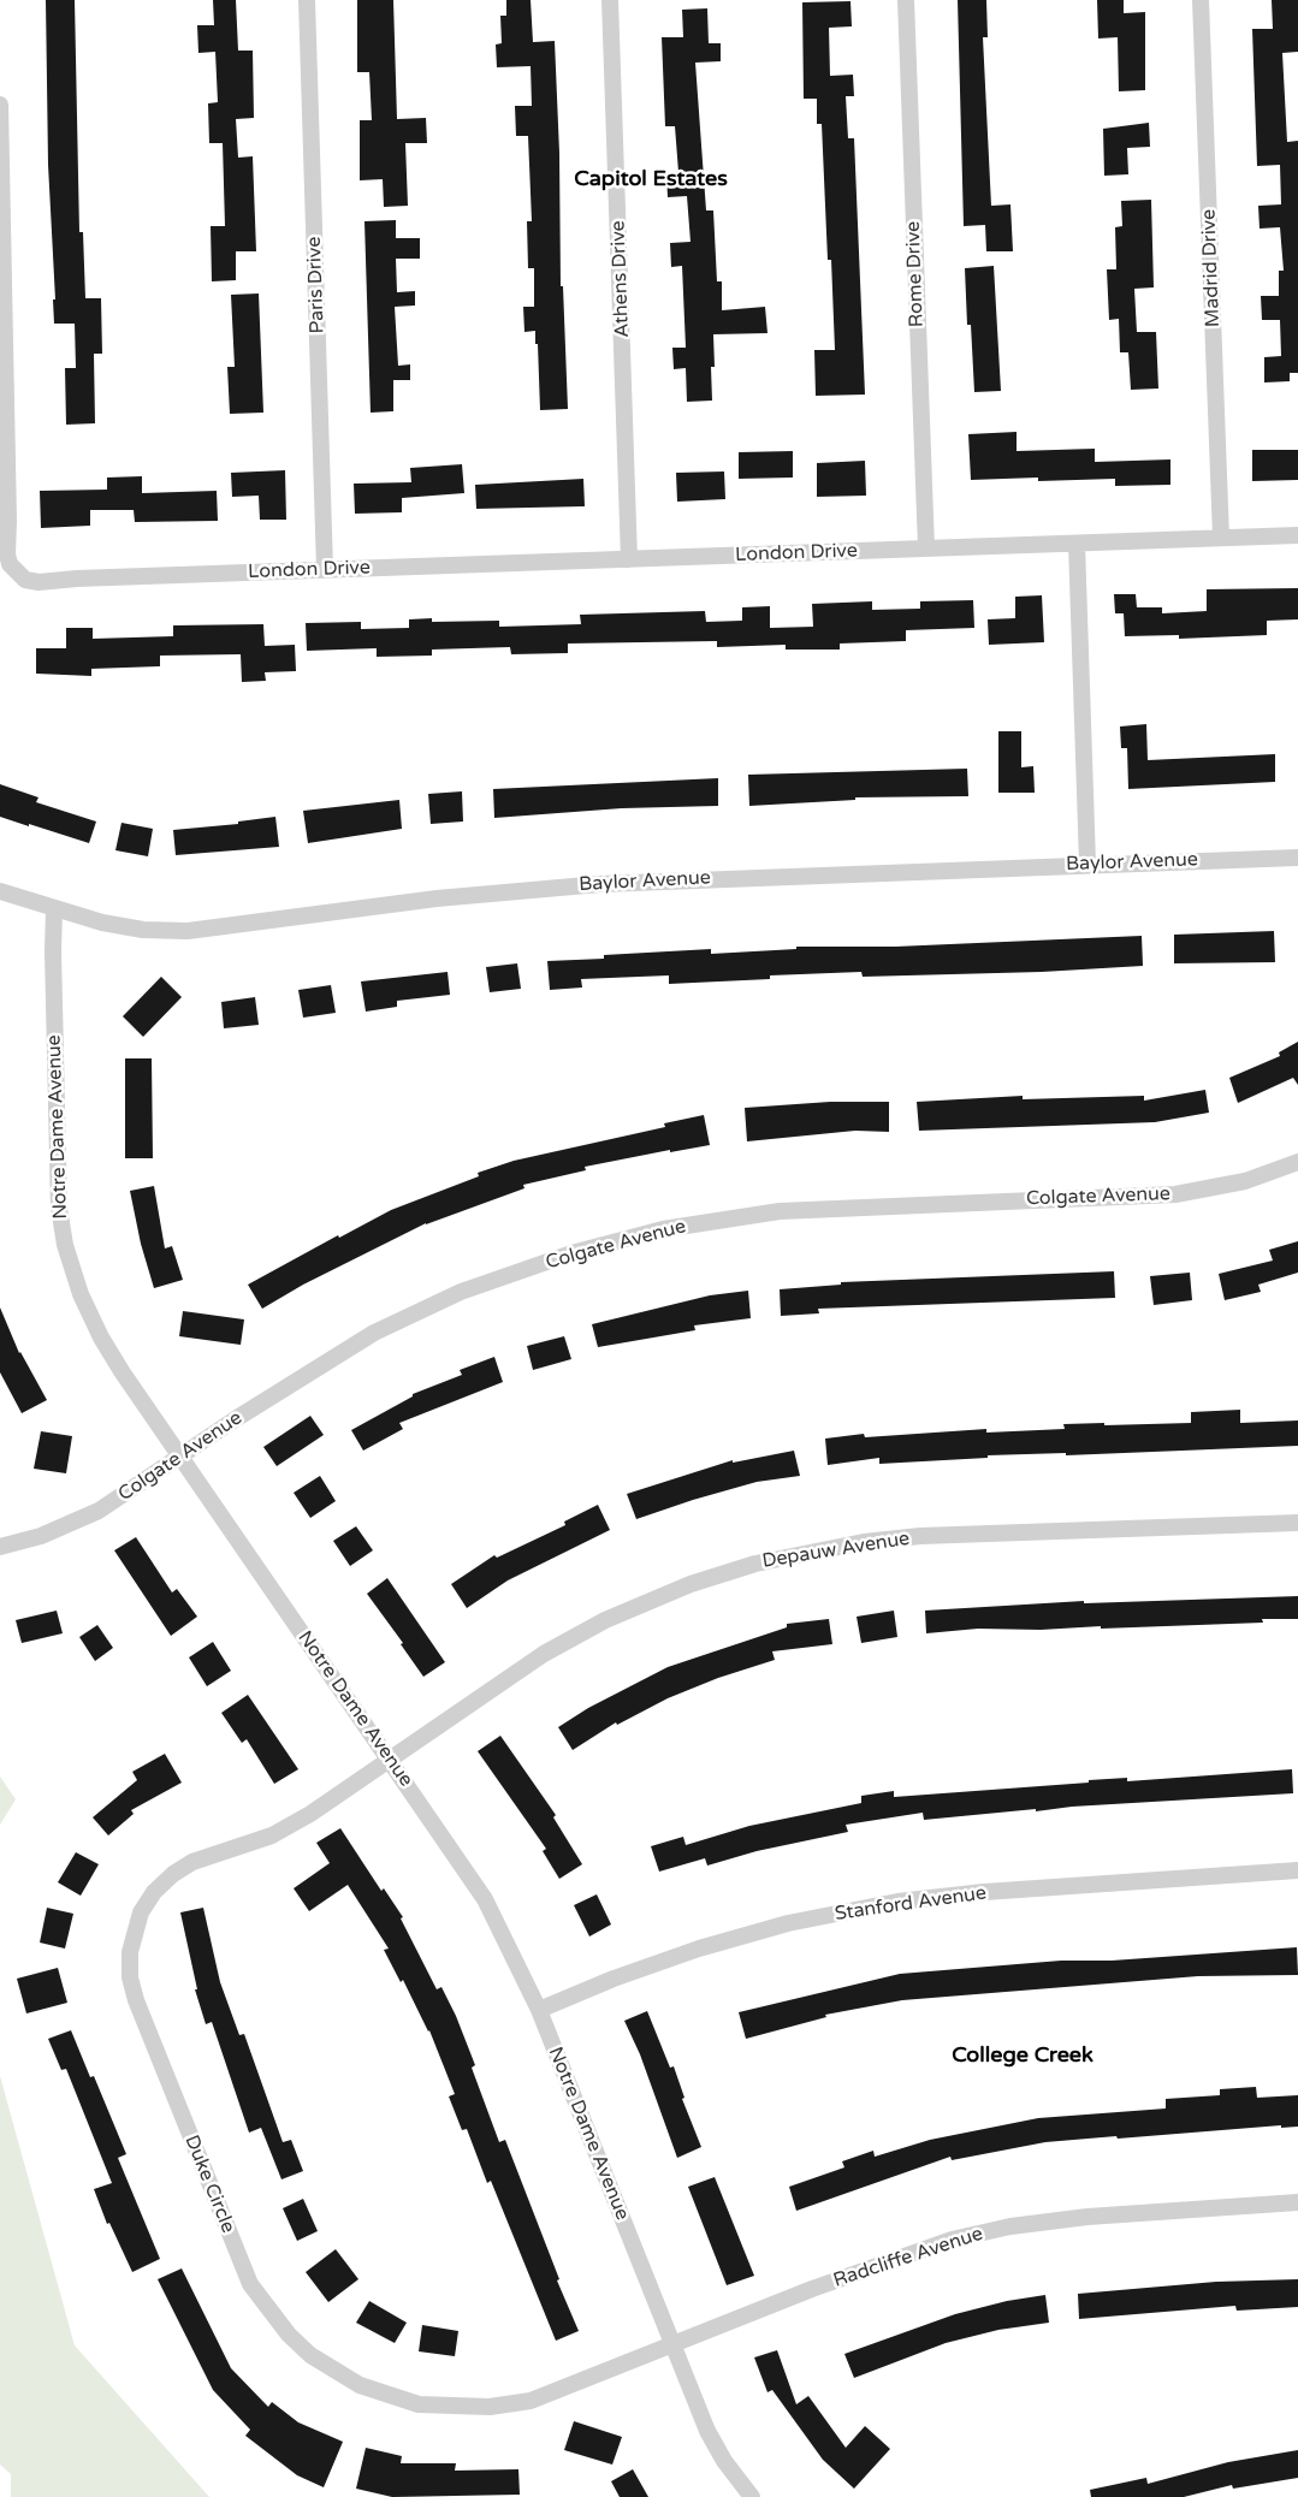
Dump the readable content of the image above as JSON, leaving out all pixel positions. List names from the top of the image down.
{
  "streets": {
    "street": [
      "Madrid Drive",
      "Rome Drive",
      "Athens Drive",
      "Paris Drive",
      "London Drive",
      "Baylor Avenue",
      "Notre Dame Avenue",
      "Colgate Avenue",
      "Depauw Avenue",
      "Stanford Avenue",
      "Duke Circle",
      "Radcliffe Avenue"
    ]
  },
  "crossings": [
    ["Madrid Drive", "London Drive"],
    ["Rome Drive", "London Drive"],
    ["Athens Drive", "London Drive"],
    ["Paris Drive", "London Drive"],
    ["Baylor Avenue", "Notre Dame Avenue"],
    ["Notre Dame Avenue", "Colgate Avenue"],
    ["Notre Dame Avenue", "Depauw Avenue"],
    ["Notre Dame Avenue", "Stanford Avenue"],
    ["Notre Dame Avenue", "Duke Circle"],
    ["Notre Dame Avenue", "Radcliffe Avenue"],
    ["Depauw Avenue", "Duke Circle"],
    ["Duke Circle", "Radcliffe Avenue"]
  ],
  "districts": ["Capitol Estates", "College Creek"]
}
